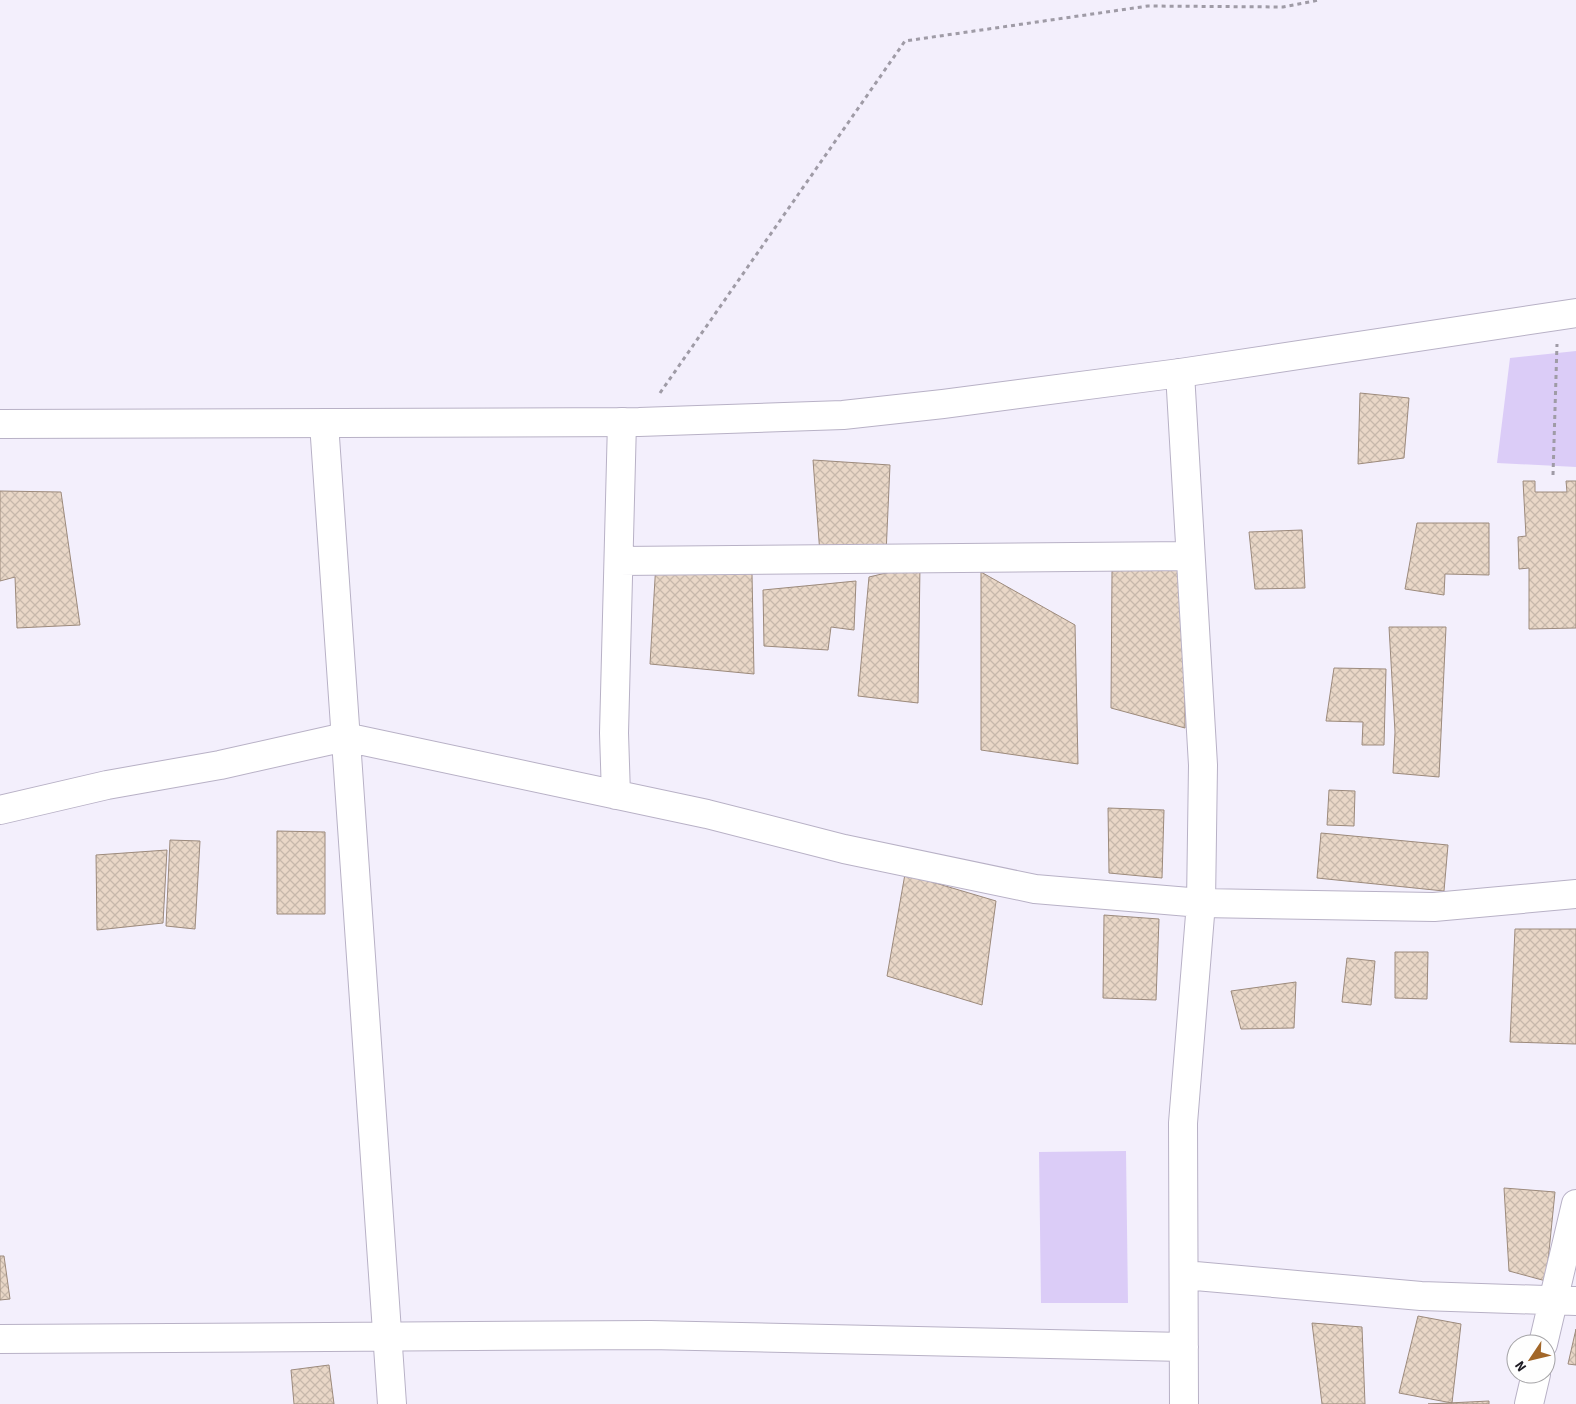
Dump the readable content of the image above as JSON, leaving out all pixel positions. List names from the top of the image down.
{
  "north": "bottom left"
}
